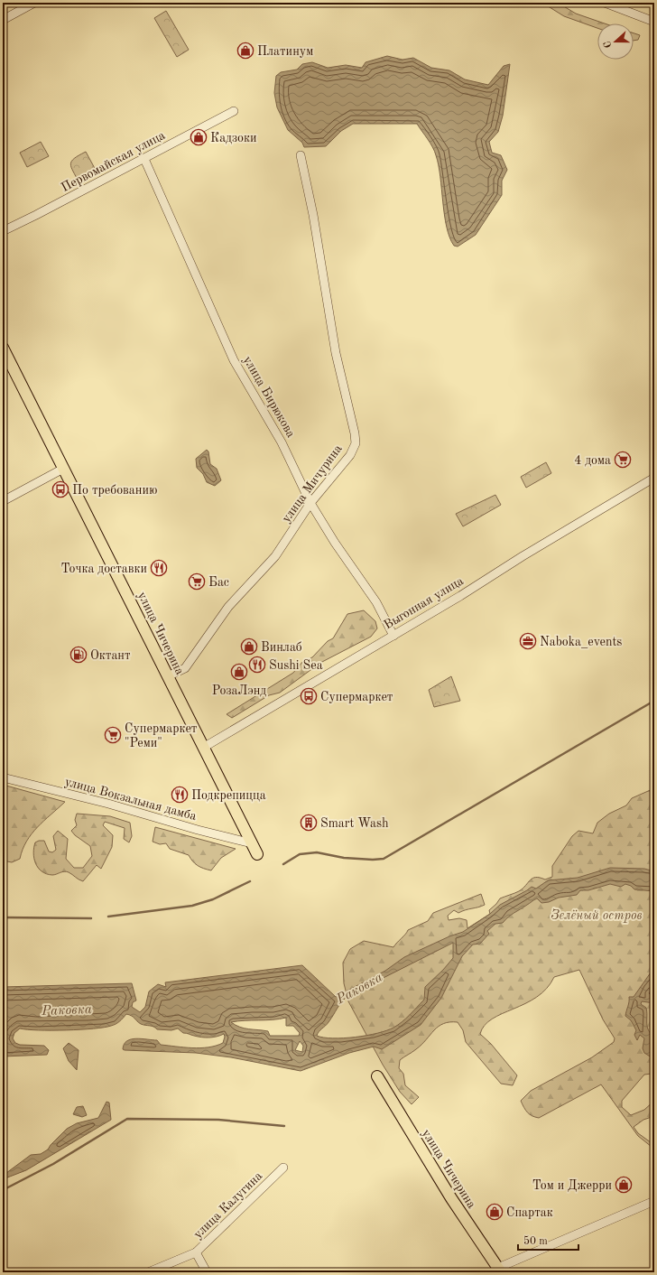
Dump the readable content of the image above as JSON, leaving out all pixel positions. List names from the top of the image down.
{
  "streets": {
    "main road": ["улица Чичерина"],
    "street": [
      "Первомайская улица",
      "улица Бирюкова",
      "улица Мичурина",
      "Выгонная улица",
      "улица Вокзальная дамба",
      "улица Калугина"
    ]
  },
  "crossings": [
    ["Первомайская улица", "улица Бирюкова"],
    ["улица Бирюкова", "улица Мичурина"],
    ["улица Бирюкова", "Выгонная улица"],
    ["улица Мичурина", "улица Чичерина"],
    ["Выгонная улица", "улица Чичерина"],
    ["улица Чичерина", "улица Вокзальная дамба"]
  ],
  "water": ["Раковка"],
  "parks": ["Зелёный остров"],
  "places": {
    "shop": [
      "Платинум",
      "Кадзоки",
      "Винлаб",
      "РозаЛэнд",
      "Том и Джерри",
      "Спартак"
    ],
    "supermarket": ["4 дома", "Бас", "Супермаркет \"Реми\""],
    "bus stop": ["По требованию", "Супермаркет"],
    "restaurant": ["Точка доставки", "Sushi Sea", "Подкрепицца"],
    "office": ["Naboka_events"],
    "fuel station": ["Октант"],
    "building": ["Smart Wash"]
  },
  "scale_bar": "50 m",
  "north": "left"
}
